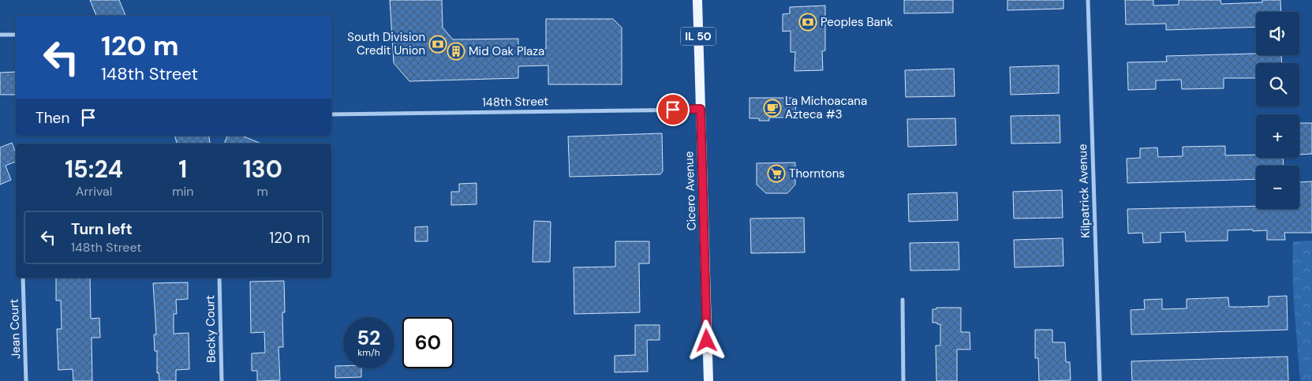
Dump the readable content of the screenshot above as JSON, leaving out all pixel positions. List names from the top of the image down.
{
  "streets": {
    "main road": ["IL 50", "Cicero Avenue"],
    "street": [
      "148th Street",
      "Kilpatrick Avenue",
      "Jean Court",
      "Becky Court"
    ]
  },
  "crossings": [
    ["148th Street", "Cicero Avenue"]
  ],
  "places": {
    "bank": ["Peoples Bank", "South Division Credit Union"],
    "building": ["Mid Oak Plaza"],
    "cafe": ["La Michoacana Azteca #3"],
    "supermarket": ["Thorntons"]
  },
  "page": {
    "map_buttons": ["+", "−"],
    "turn": ["120 m", "148th Street"],
    "then": "Then",
    "eta": [
      "15:24",
      "Arrival",
      "1",
      "min",
      "130",
      "m"
    ],
    "list": [
      {
        "name": "Turn left",
        "note": "148th Street",
        "value": "120 m"
      }
    ],
    "speed": "52 km/h",
    "limit": "60"
  }
}
